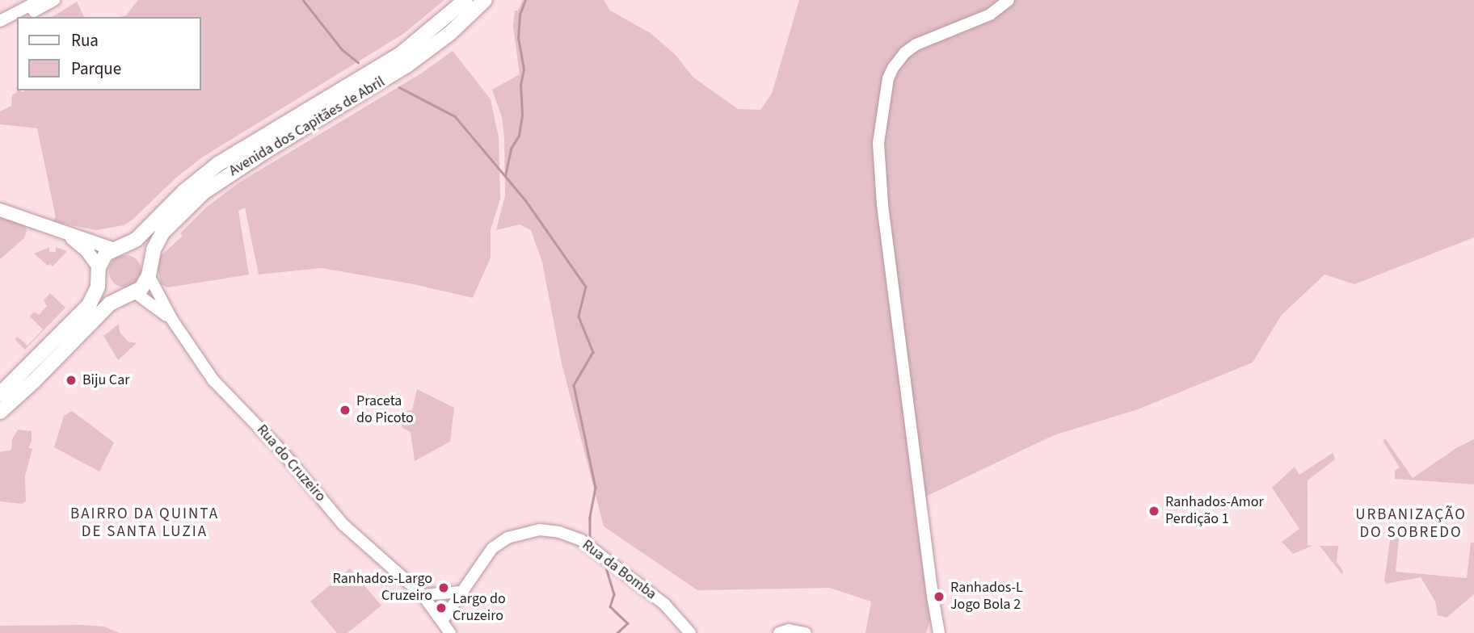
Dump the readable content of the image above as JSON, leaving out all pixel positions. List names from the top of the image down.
{
  "streets": {
    "main road": ["Avenida dos Capitães de Abril"],
    "street": ["Rua do Cruzeiro", "Rua da Bomba"]
  },
  "crossings": [
    ["Avenida dos Capitães de Abril", "Rua do Cruzeiro"],
    ["Rua do Cruzeiro", "Rua da Bomba"]
  ],
  "districts": ["BAIRRO DA QUINTA DE SANTA LUZIA", "URBANIZAÇÃO DO SOBREDO"],
  "places": [
    "Biju Car",
    "Praceta do Picoto",
    "Ranhados-Amor Perdição 1",
    "Ranhados-Largo Cruzeiro",
    "Ranhados-L Jogo Bola 2",
    "Largo do Cruzeiro"
  ],
  "legend": ["Rua", "Parque"]
}
